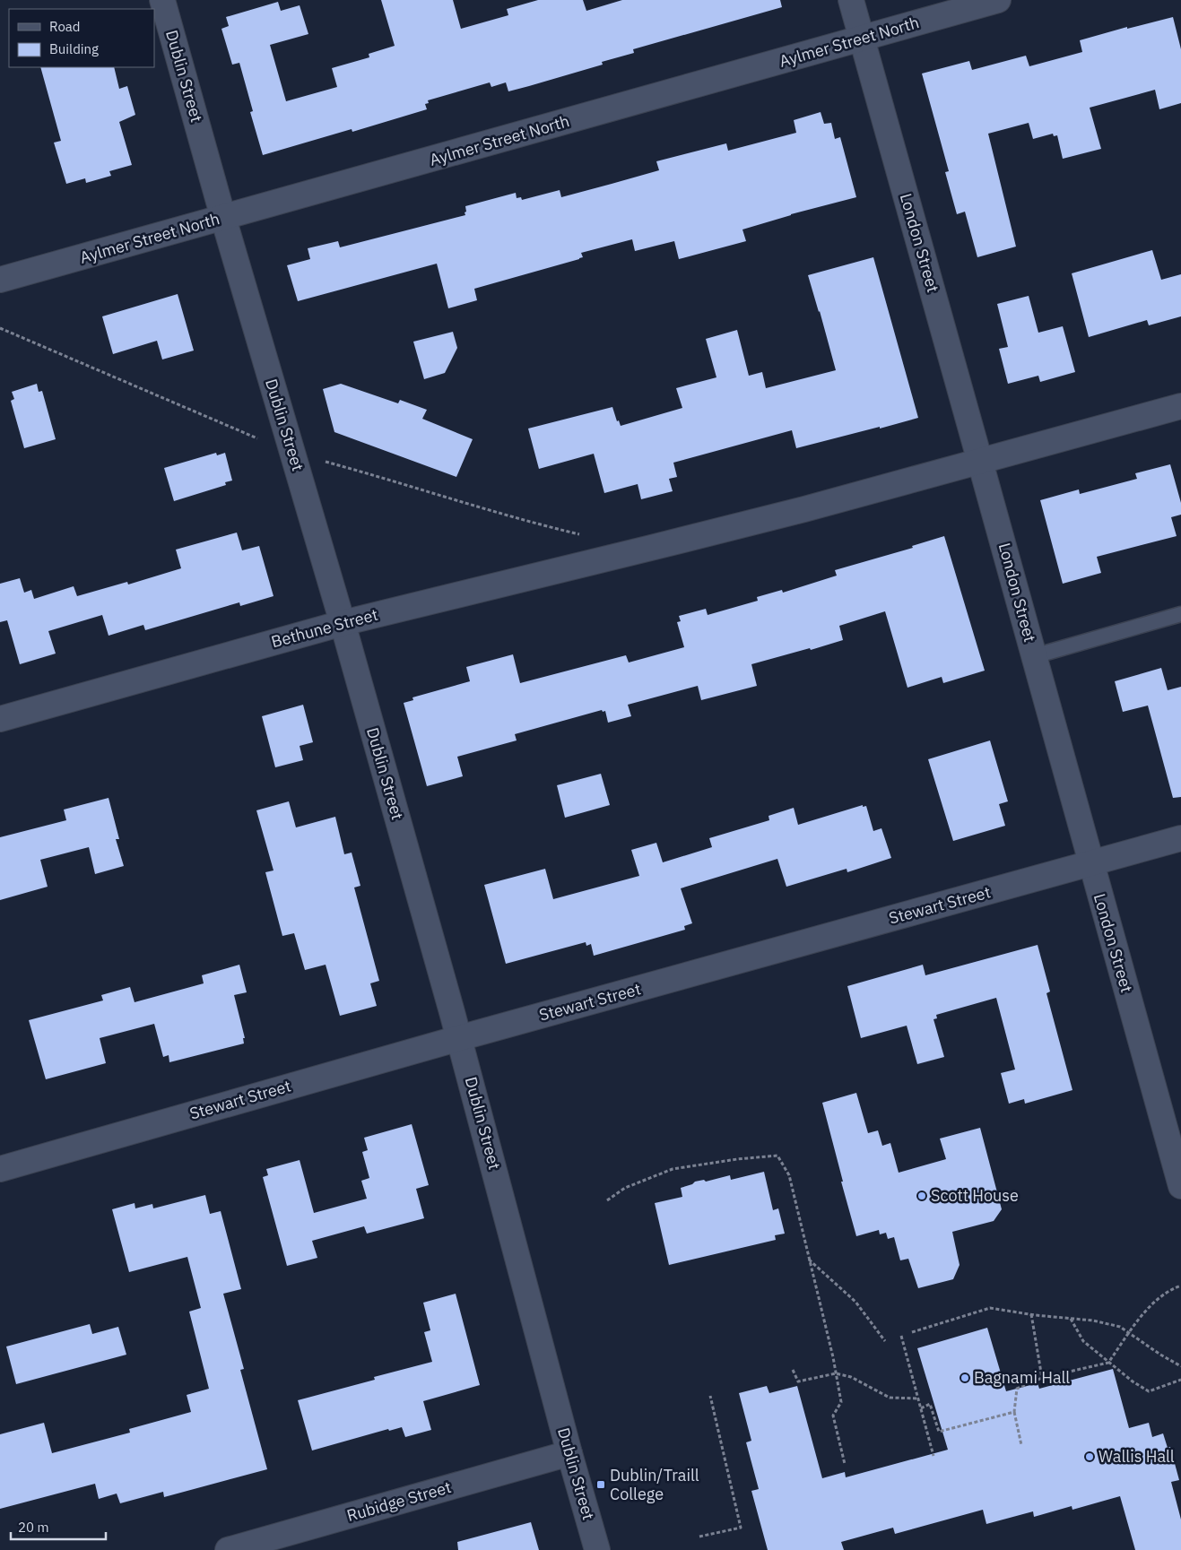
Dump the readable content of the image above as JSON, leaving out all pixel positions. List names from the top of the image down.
{
  "streets": {
    "street": [
      "Aylmer Street North",
      "Dublin Street",
      "London Street",
      "Bethune Street",
      "Stewart Street",
      "Rubidge Street"
    ]
  },
  "crossings": [
    ["Aylmer Street North", "Dublin Street"],
    ["Aylmer Street North", "London Street"],
    ["Dublin Street", "Bethune Street"],
    ["Dublin Street", "Stewart Street"],
    ["Dublin Street", "Rubidge Street"],
    ["London Street", "Bethune Street"],
    ["London Street", "Stewart Street"]
  ],
  "places": {
    "other": ["Scott House", "Bagnami Hall", "Wallis Hall"],
    "transit": ["Dublin/Traill College"]
  },
  "legend": ["Road", "Building"],
  "scale_bar": "20 m"
}
